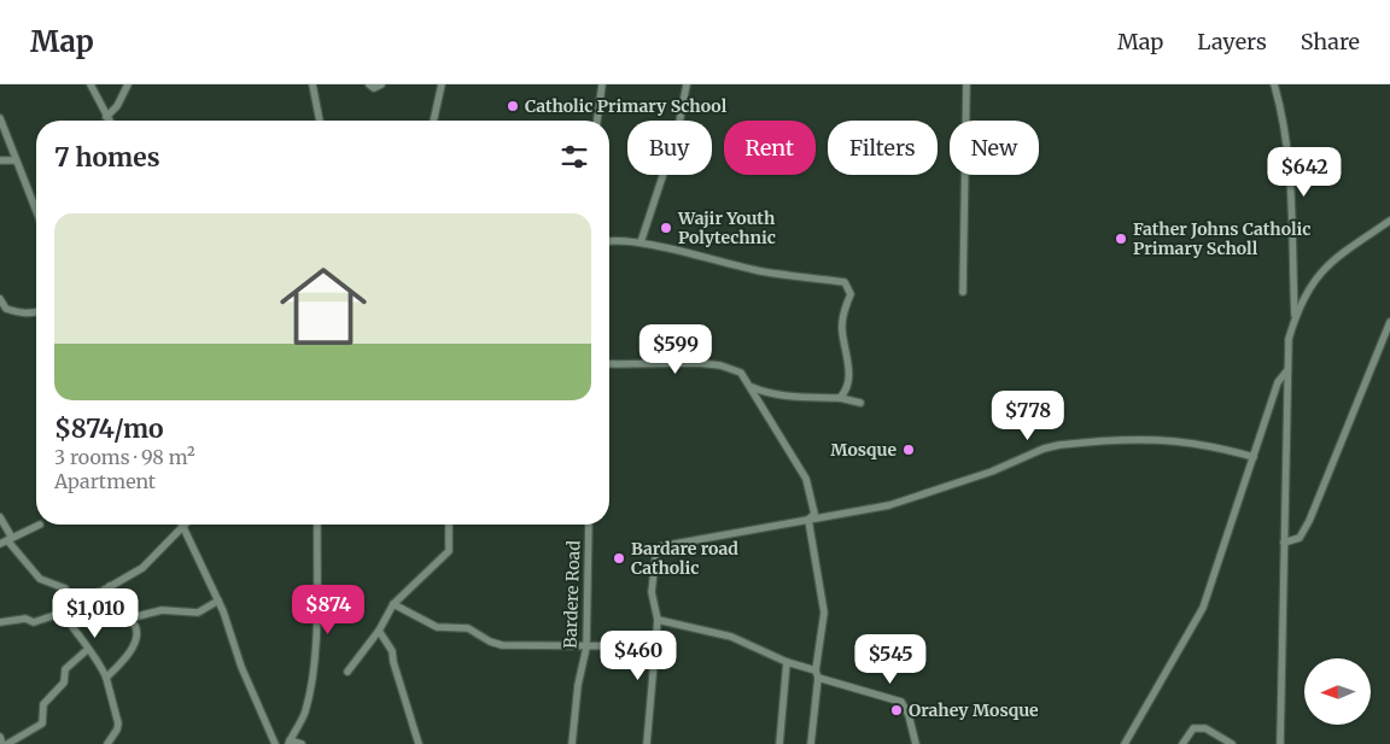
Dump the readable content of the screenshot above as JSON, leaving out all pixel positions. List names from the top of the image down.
{
  "streets": {
    "street": ["Bardere Road"]
  },
  "places": [
    "Catholic Primary School",
    "Wajir Youth Polytechnic",
    "Father Johns Catholic Primary Scholl",
    "Mosque",
    "Bardare road Catholic",
    "Orahey Mosque"
  ],
  "north": "left",
  "page": {
    "header": "Map",
    "nav": ["Map", "Layers", "Share"],
    "chip": [
      "Buy",
      "Rent",
      "Filters",
      "New"
    ],
    "heading": "7 homes",
    "price": [
      "$642",
      "$599",
      "$778",
      "$874",
      "$1,010",
      "$460",
      "$545"
    ],
    "list": [
      {
        "name": "$874/mo",
        "note": "3 rooms · 98 m² · Apartment"
      }
    ]
  }
}
